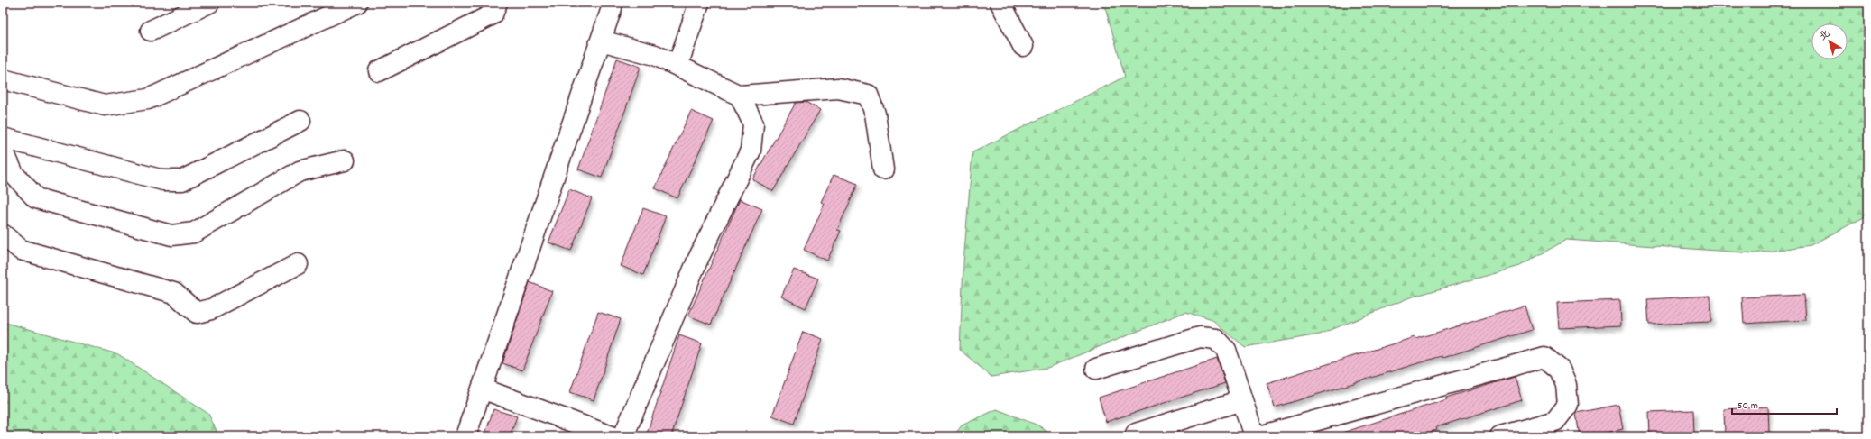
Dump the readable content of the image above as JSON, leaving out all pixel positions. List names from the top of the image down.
{
  "scale_bar": "50 m",
  "north": "top left"
}
